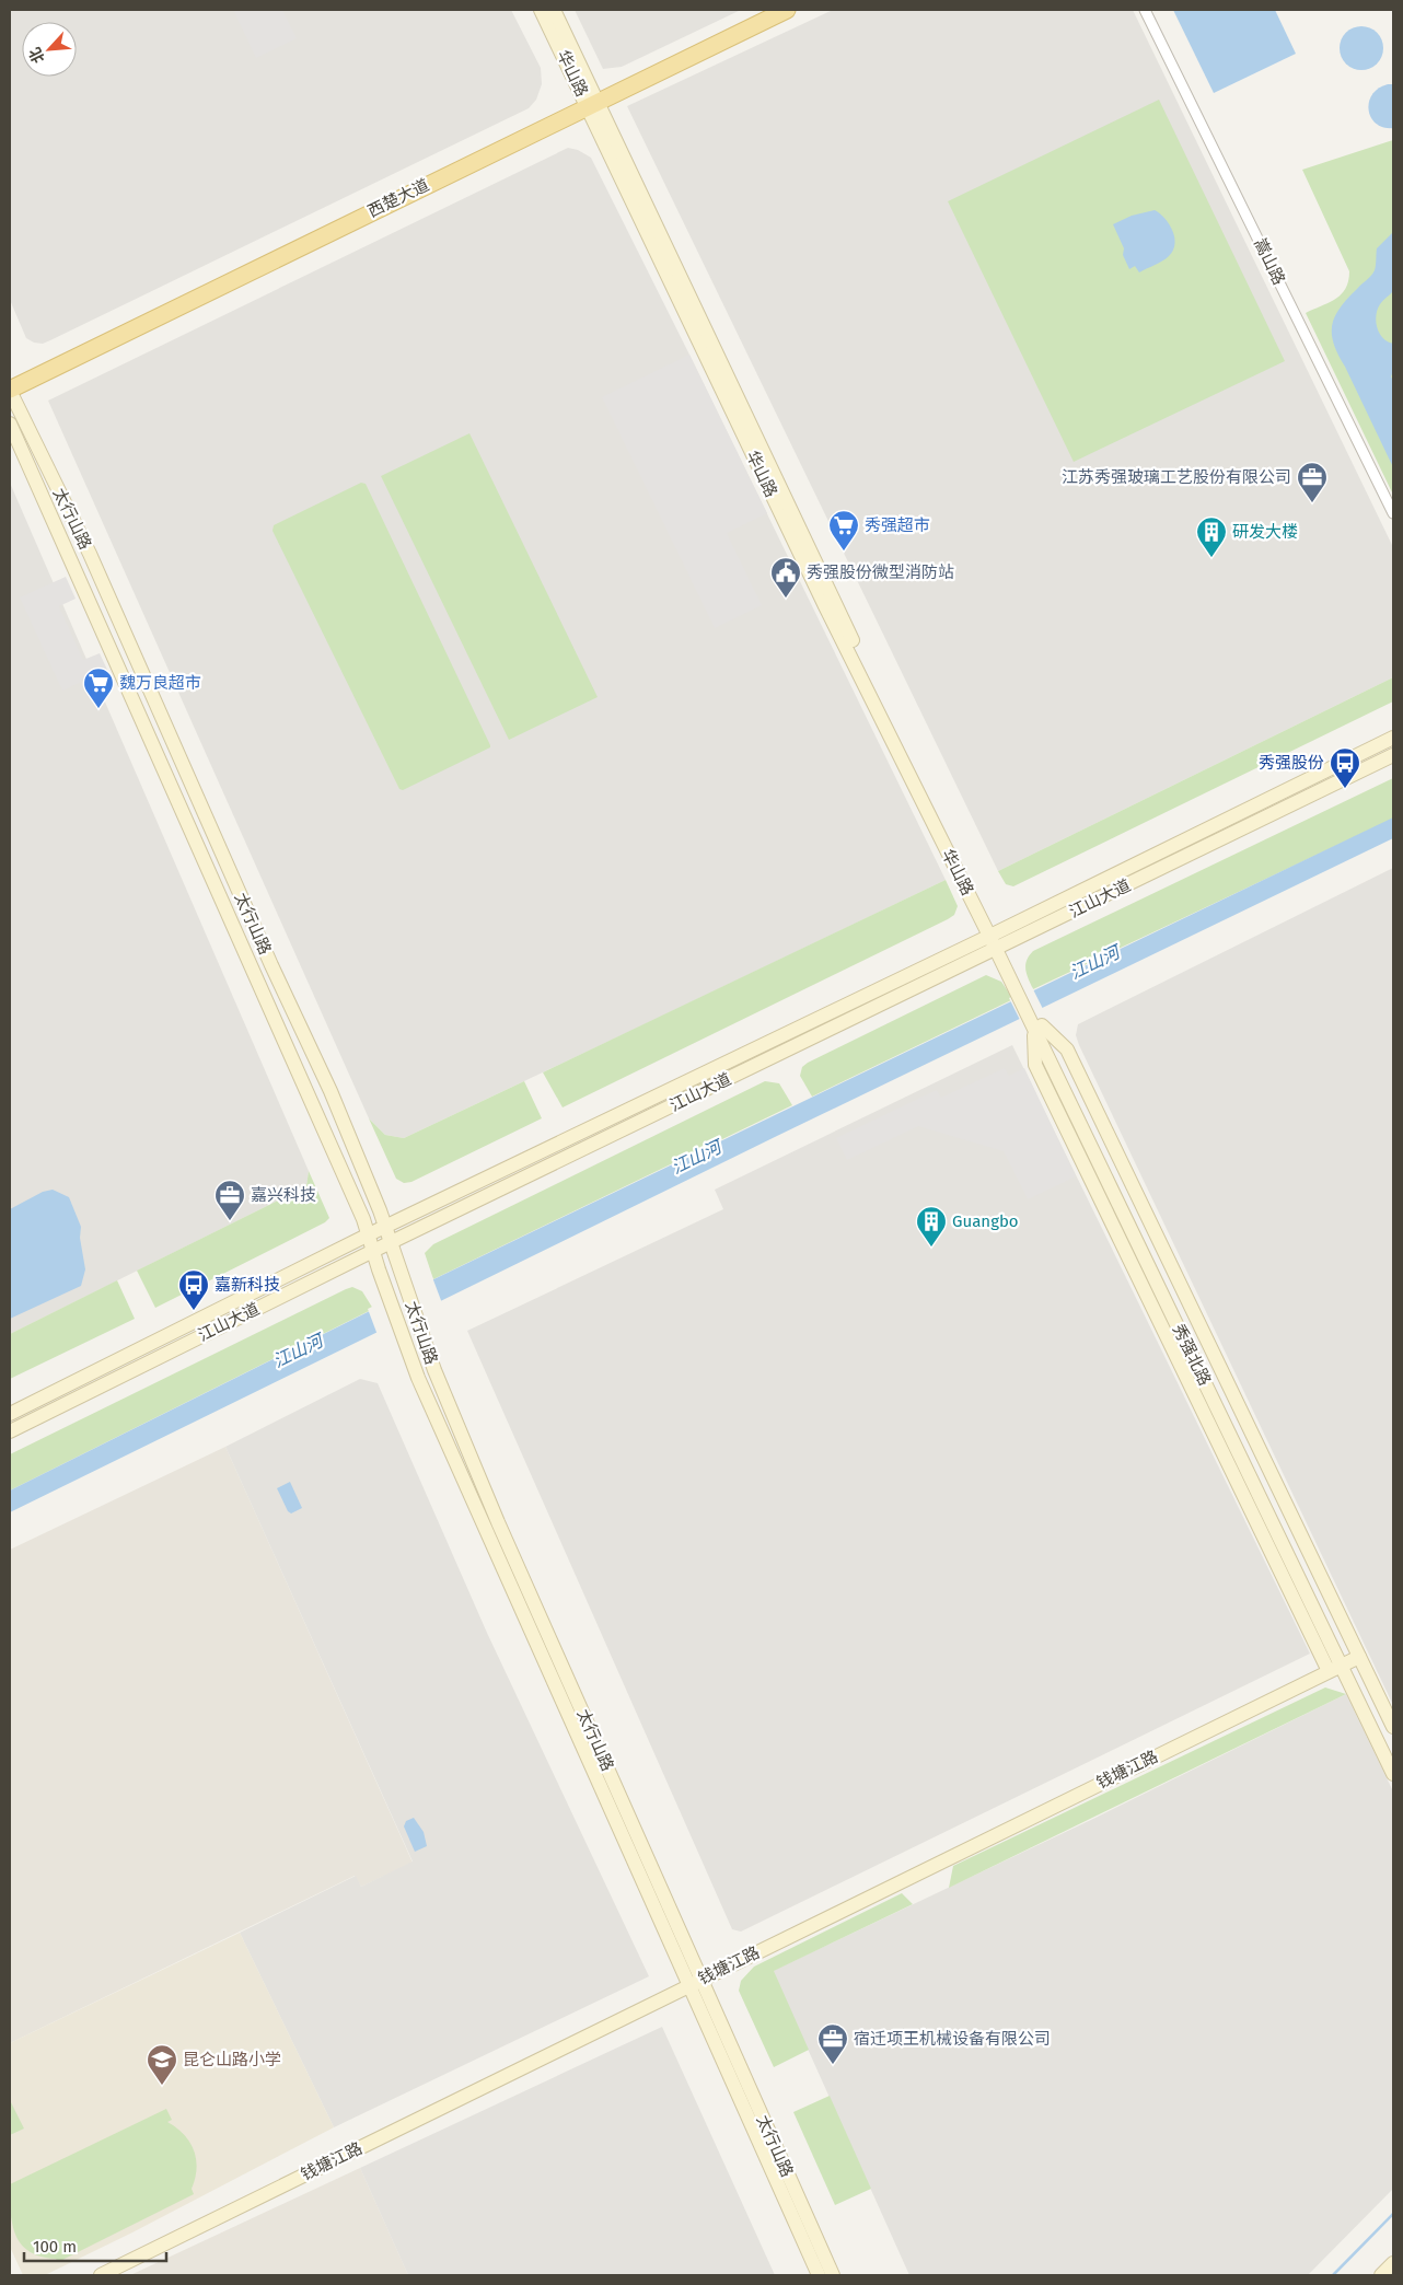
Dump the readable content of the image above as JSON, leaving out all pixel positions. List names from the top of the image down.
{
  "streets": {
    "main road": ["西楚大道"],
    "street": [
      "华山路",
      "嵩山路",
      "太行山路",
      "江山大道",
      "秀强北路",
      "钱塘江路"
    ]
  },
  "crossings": [
    ["华山路", "西楚大道"],
    ["华山路", "江山大道"],
    ["华山路", "秀强北路"],
    ["西楚大道", "太行山路"],
    ["太行山路", "江山大道"],
    ["太行山路", "钱塘江路"],
    ["江山大道", "秀强北路"],
    ["秀强北路", "钱塘江路"]
  ],
  "water": ["江山河"],
  "places": {
    "office": ["江苏秀强玻璃工艺股份有限公司", "嘉兴科技", "宿迁项王机械设备有限公司"],
    "supermarket": ["秀强超市", "魏万良超市"],
    "building": ["研发大楼", "Guangbo"],
    "public building": ["秀强股份微型消防站"],
    "bus stop": ["秀强股份", "嘉新科技"],
    "school or university": ["昆仑山路小学"]
  },
  "scale_bar": "100 m",
  "north": "bottom left"
}
